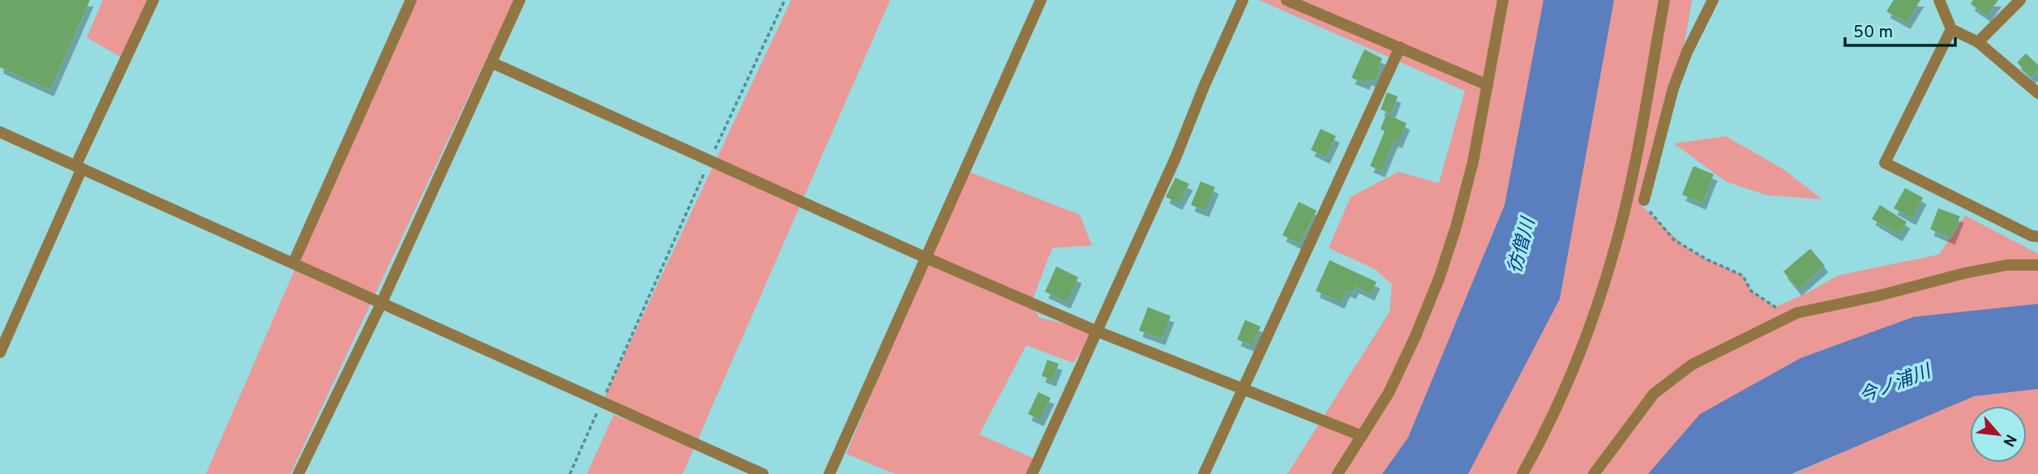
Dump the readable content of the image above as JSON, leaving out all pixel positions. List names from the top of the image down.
{
  "water": ["彷僧川", "今ノ浦川"],
  "scale_bar": "50 m",
  "north": "bottom right"
}
